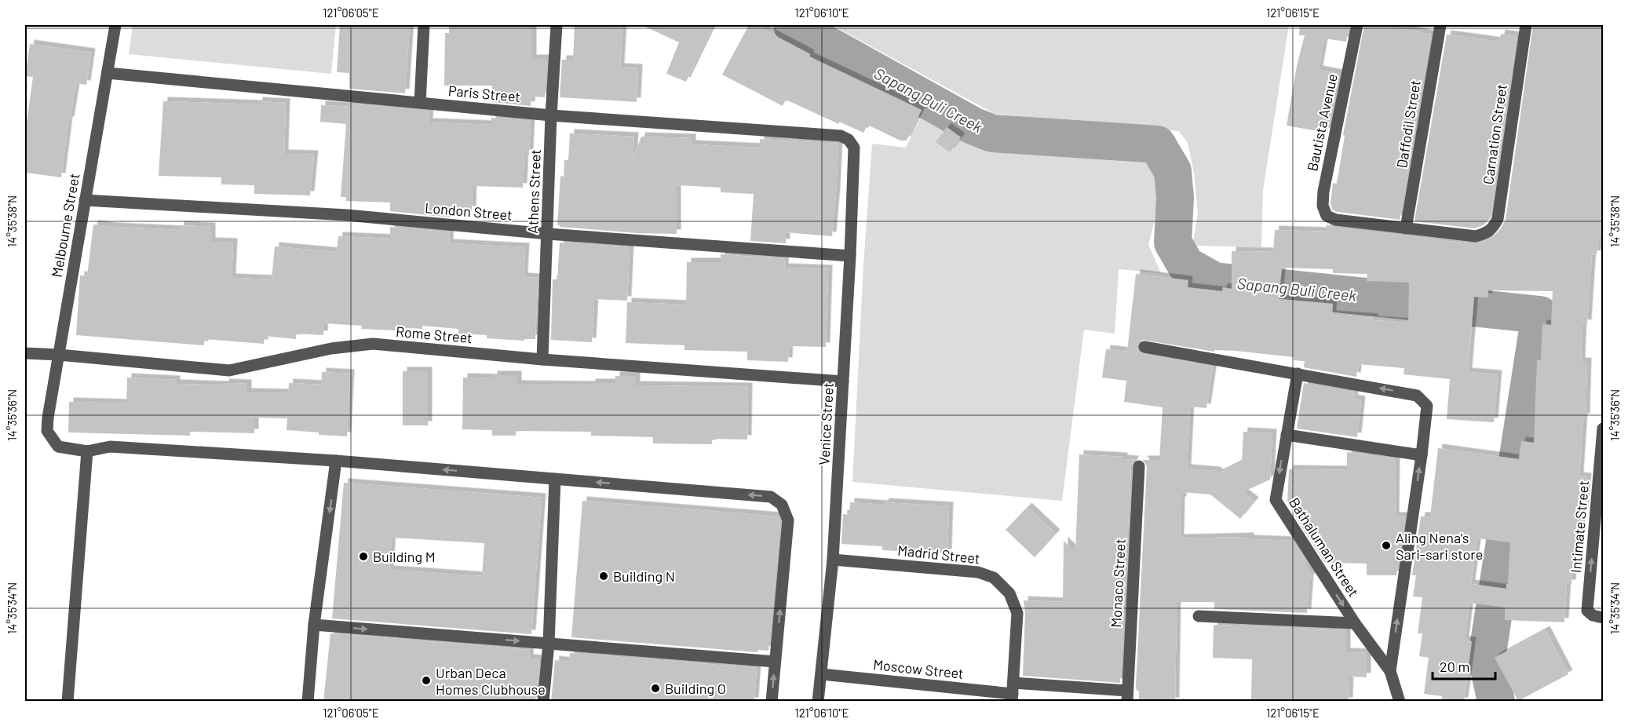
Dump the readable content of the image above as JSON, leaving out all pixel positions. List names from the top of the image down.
{
  "streets": {
    "street": [
      "Paris Street",
      "Bautista Avenue",
      "Daffodil Street",
      "Carnation Street",
      "Athens Street",
      "London Street",
      "Melbourne Street",
      "Rome Street",
      "Venice Street",
      "Intimate Street",
      "Bathaluman Street",
      "Madrid Street",
      "Monaco Street",
      "Moscow Street"
    ]
  },
  "crossings": [
    ["Paris Street", "Athens Street"],
    ["Paris Street", "Melbourne Street"],
    ["Paris Street", "Venice Street"],
    ["Bautista Avenue", "Daffodil Street"],
    ["Bautista Avenue", "Carnation Street"],
    ["Daffodil Street", "Carnation Street"],
    ["Athens Street", "London Street"],
    ["Athens Street", "Rome Street"],
    ["London Street", "Melbourne Street"],
    ["London Street", "Venice Street"],
    ["Melbourne Street", "Rome Street"],
    ["Rome Street", "Venice Street"],
    ["Venice Street", "Madrid Street"],
    ["Venice Street", "Moscow Street"],
    ["Madrid Street", "Moscow Street"],
    ["Monaco Street", "Moscow Street"]
  ],
  "one_way": ["Intimate Street"],
  "water": ["Sapang Buli Creek"],
  "places": [
    "Aling Nena's Sari-sari store",
    "Building M",
    "Building N",
    "Urban Deca Homes Clubhouse",
    "Building O"
  ],
  "scale_bar": "20 m",
  "coordinates": [
    "121°06'05\"E",
    "121°06'10\"E",
    "121°06'15\"E",
    "14°35'38\"N",
    "14°35'36\"N",
    "14°35'34\"N"
  ]
}
